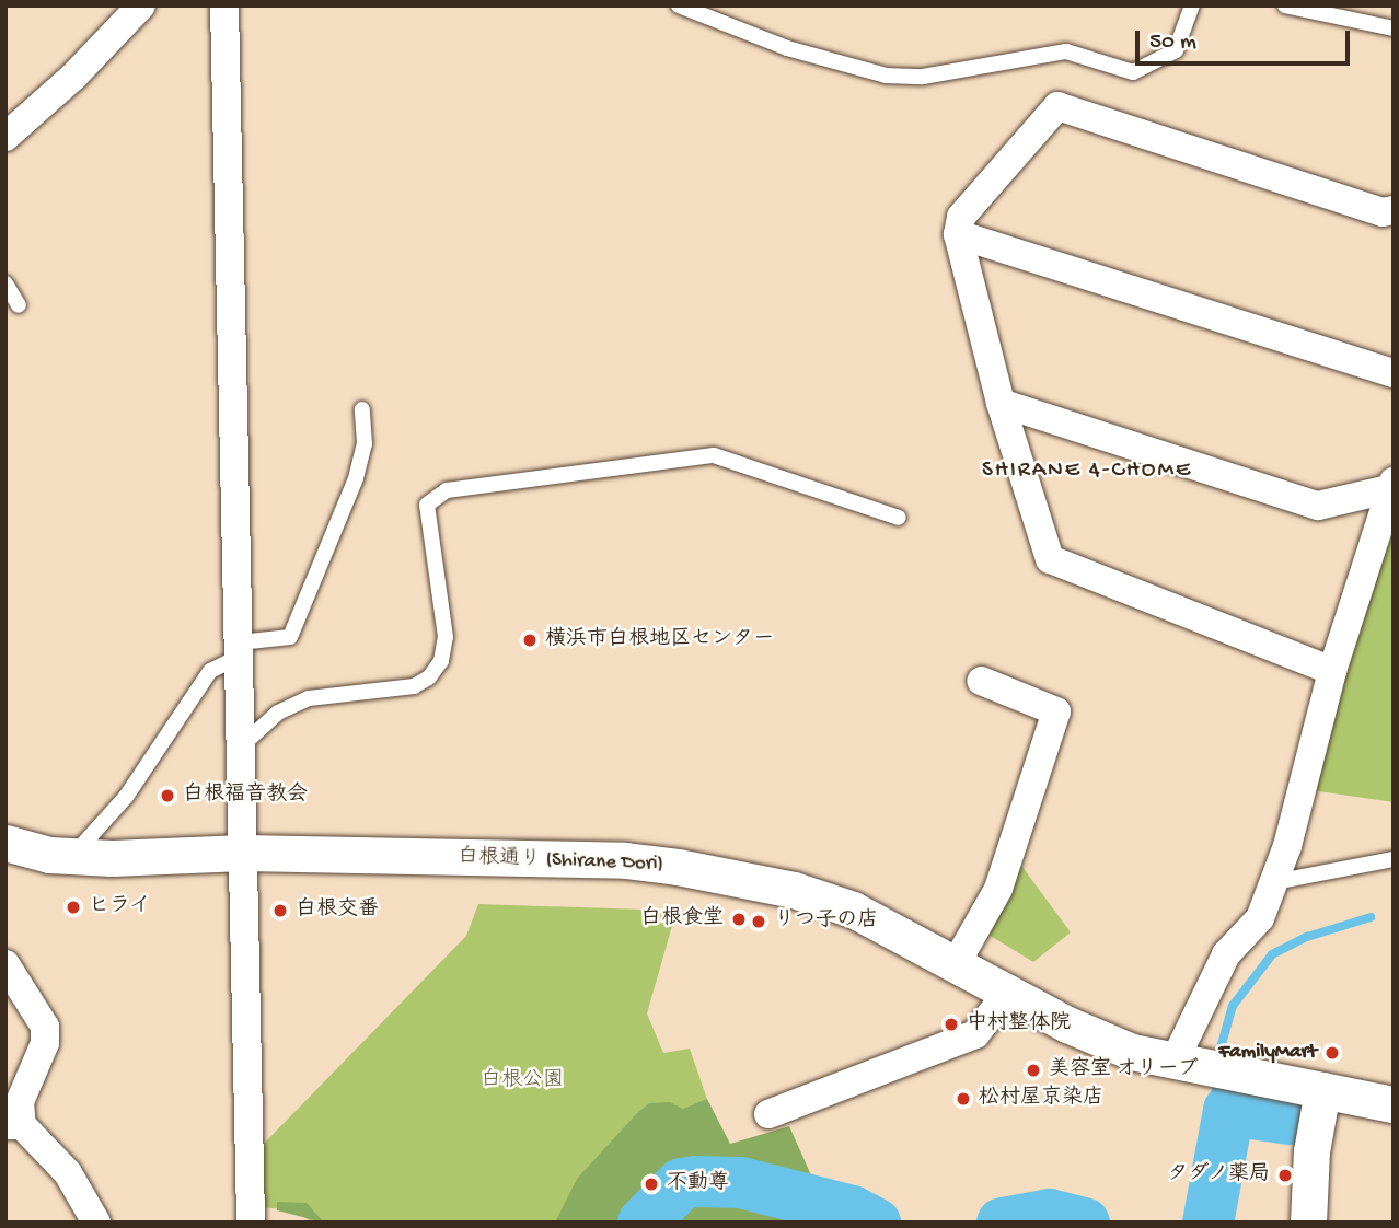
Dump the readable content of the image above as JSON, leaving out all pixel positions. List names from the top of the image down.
{
  "streets": {
    "street": ["白根通り (Shirane Dori)"]
  },
  "districts": ["SHIRANE 4-CHOME"],
  "parks": ["白根公園"],
  "places": [
    "横浜市白根地区センター",
    "白根福音教会",
    "ヒライ",
    "白根交番",
    "白根食堂",
    "りつ子の店",
    "中村整体院",
    "FamilyMart",
    "美容室 オリーブ",
    "松村屋京染店",
    "タダノ薬局",
    "不動尊"
  ],
  "scale_bar": "50 m"
}
